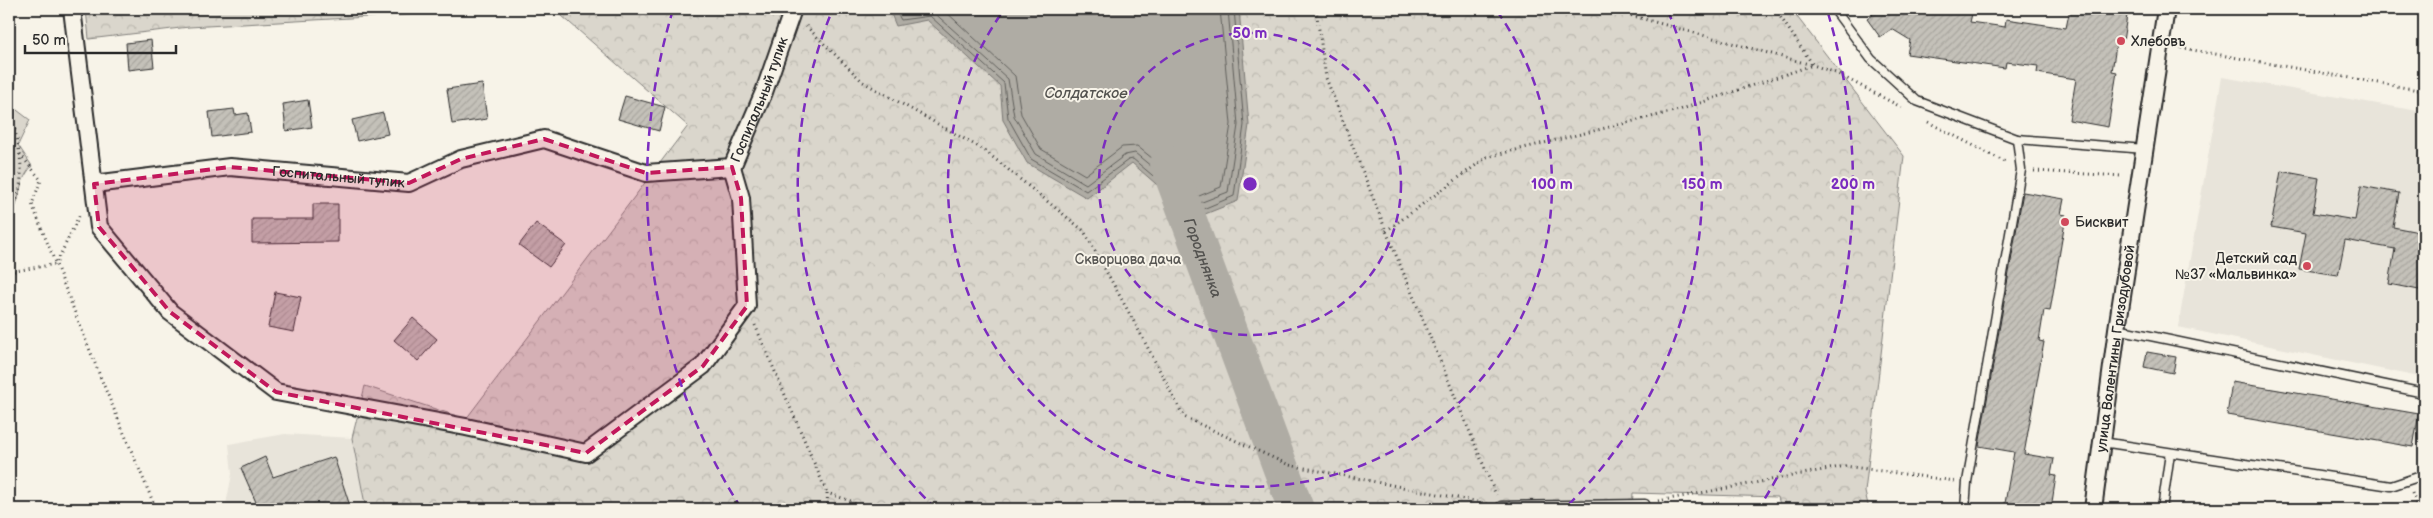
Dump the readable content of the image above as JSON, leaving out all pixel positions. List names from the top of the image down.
{
  "streets": {
    "street": ["Госпитальный тупик", "улица Валентины Гризодубовой"]
  },
  "water": ["Солдатское", "Городнянка"],
  "parks": ["Скворцова дача"],
  "places": ["Хлебовъ", "Бисквит", "Детский сад №37 «Мальвинка»"],
  "scale_bar": "50 m",
  "rings": [
    "50 m",
    "100 m",
    "150 m",
    "200 m"
  ]
}
